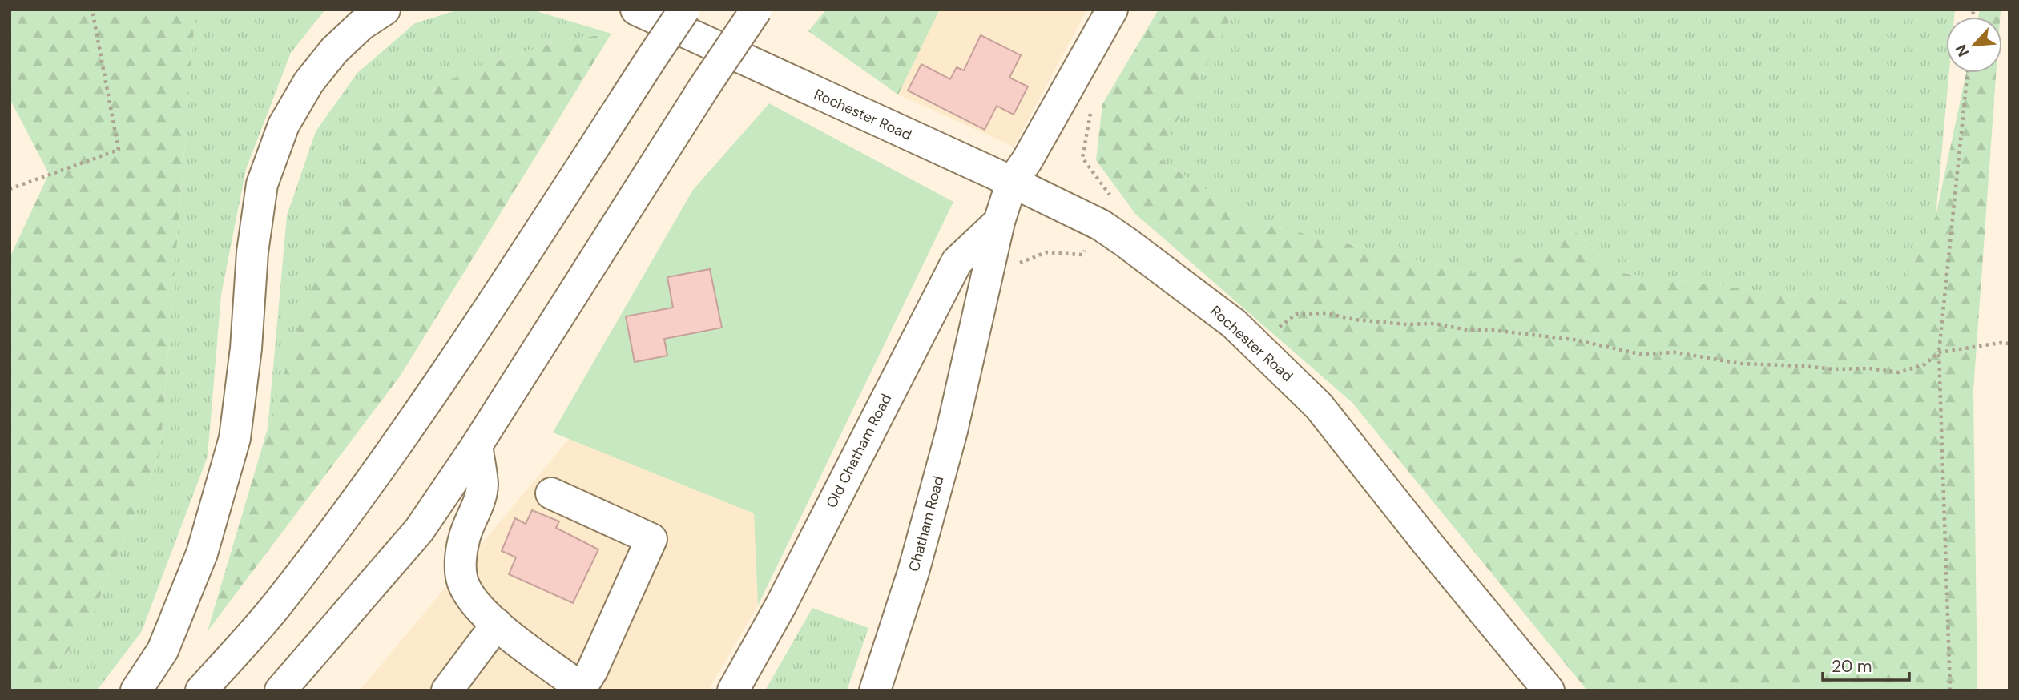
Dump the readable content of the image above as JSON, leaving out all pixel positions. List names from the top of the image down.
{
  "streets": {
    "main road": ["Rochester Road", "Old Chatham Road", "Chatham Road"]
  },
  "crossings": [
    ["Rochester Road", "Chatham Road"],
    ["Old Chatham Road", "Chatham Road"]
  ],
  "scale_bar": "20 m",
  "north": "bottom left"
}
